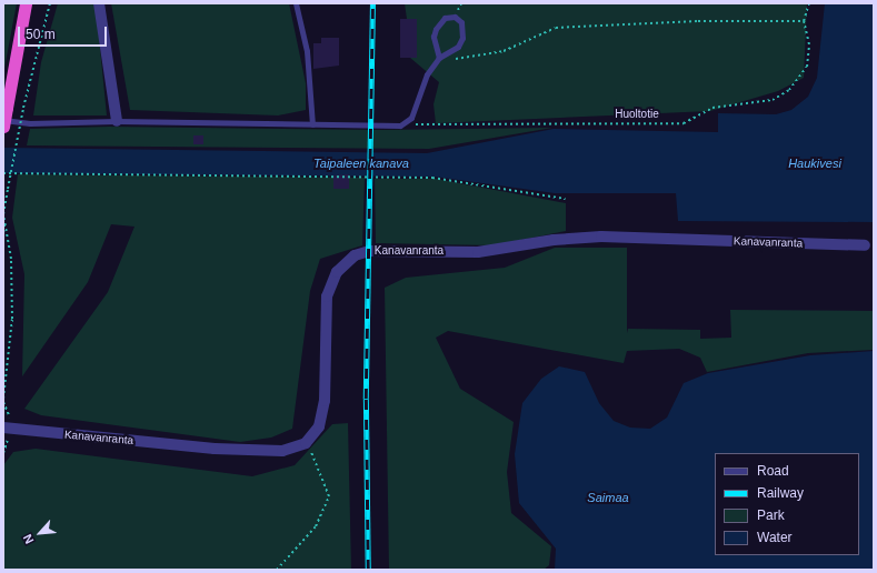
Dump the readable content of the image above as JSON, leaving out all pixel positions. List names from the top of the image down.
{
  "streets": {
    "street": ["Kanavanranta"],
    "path": ["Huoltotie"]
  },
  "water": ["Taipaleen kanava", "Haukivesi", "Saimaa"],
  "legend": [
    "Road",
    "Railway",
    "Park",
    "Water"
  ],
  "scale_bar": "50 m",
  "north": "bottom left"
}
